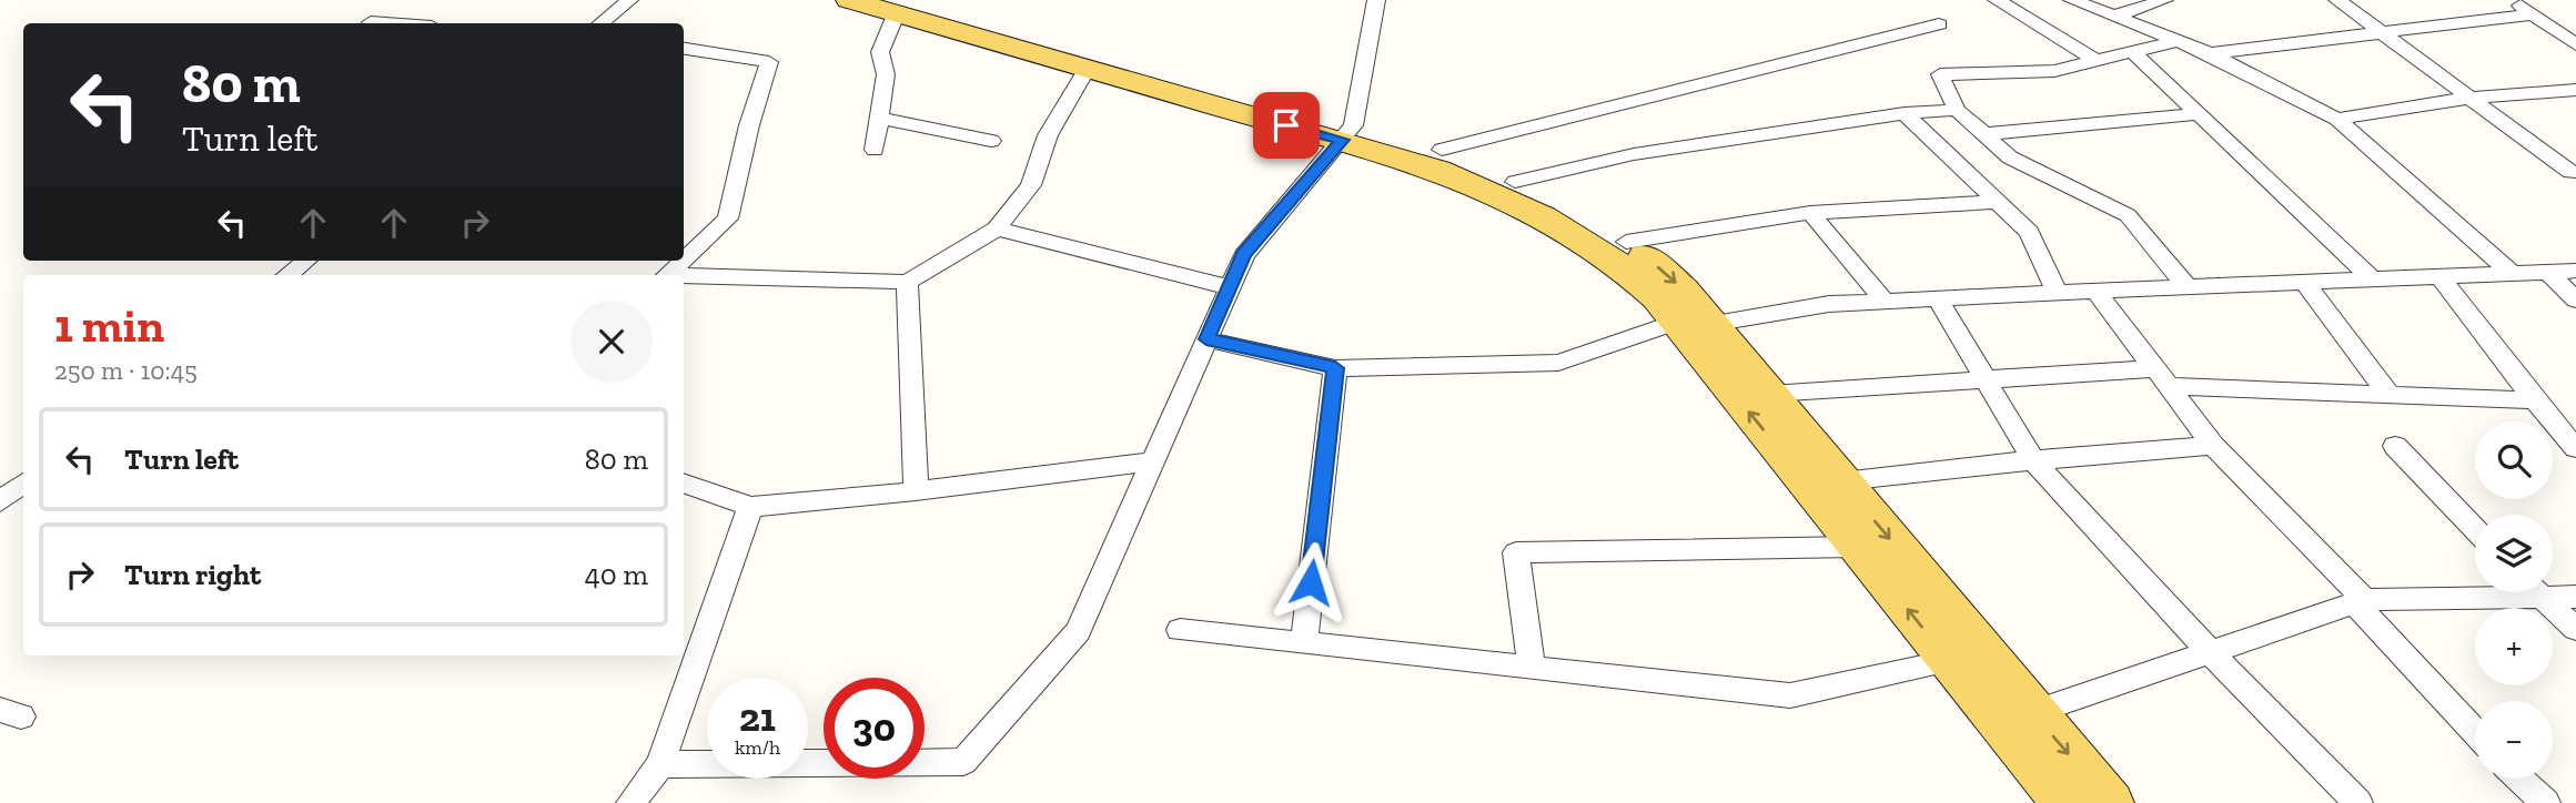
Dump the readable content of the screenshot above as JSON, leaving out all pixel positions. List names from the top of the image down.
{
  "page": {
    "turn": ["80 m", "Turn left"],
    "heading": ["1 min", "250 m · 10:45"],
    "list": [
      {
        "name": "Turn left",
        "value": "80 m"
      },
      {
        "name": "Turn right",
        "value": "40 m"
      }
    ],
    "map_buttons": ["+", "−"],
    "speed": "21 km/h",
    "limit": "30"
  }
}
